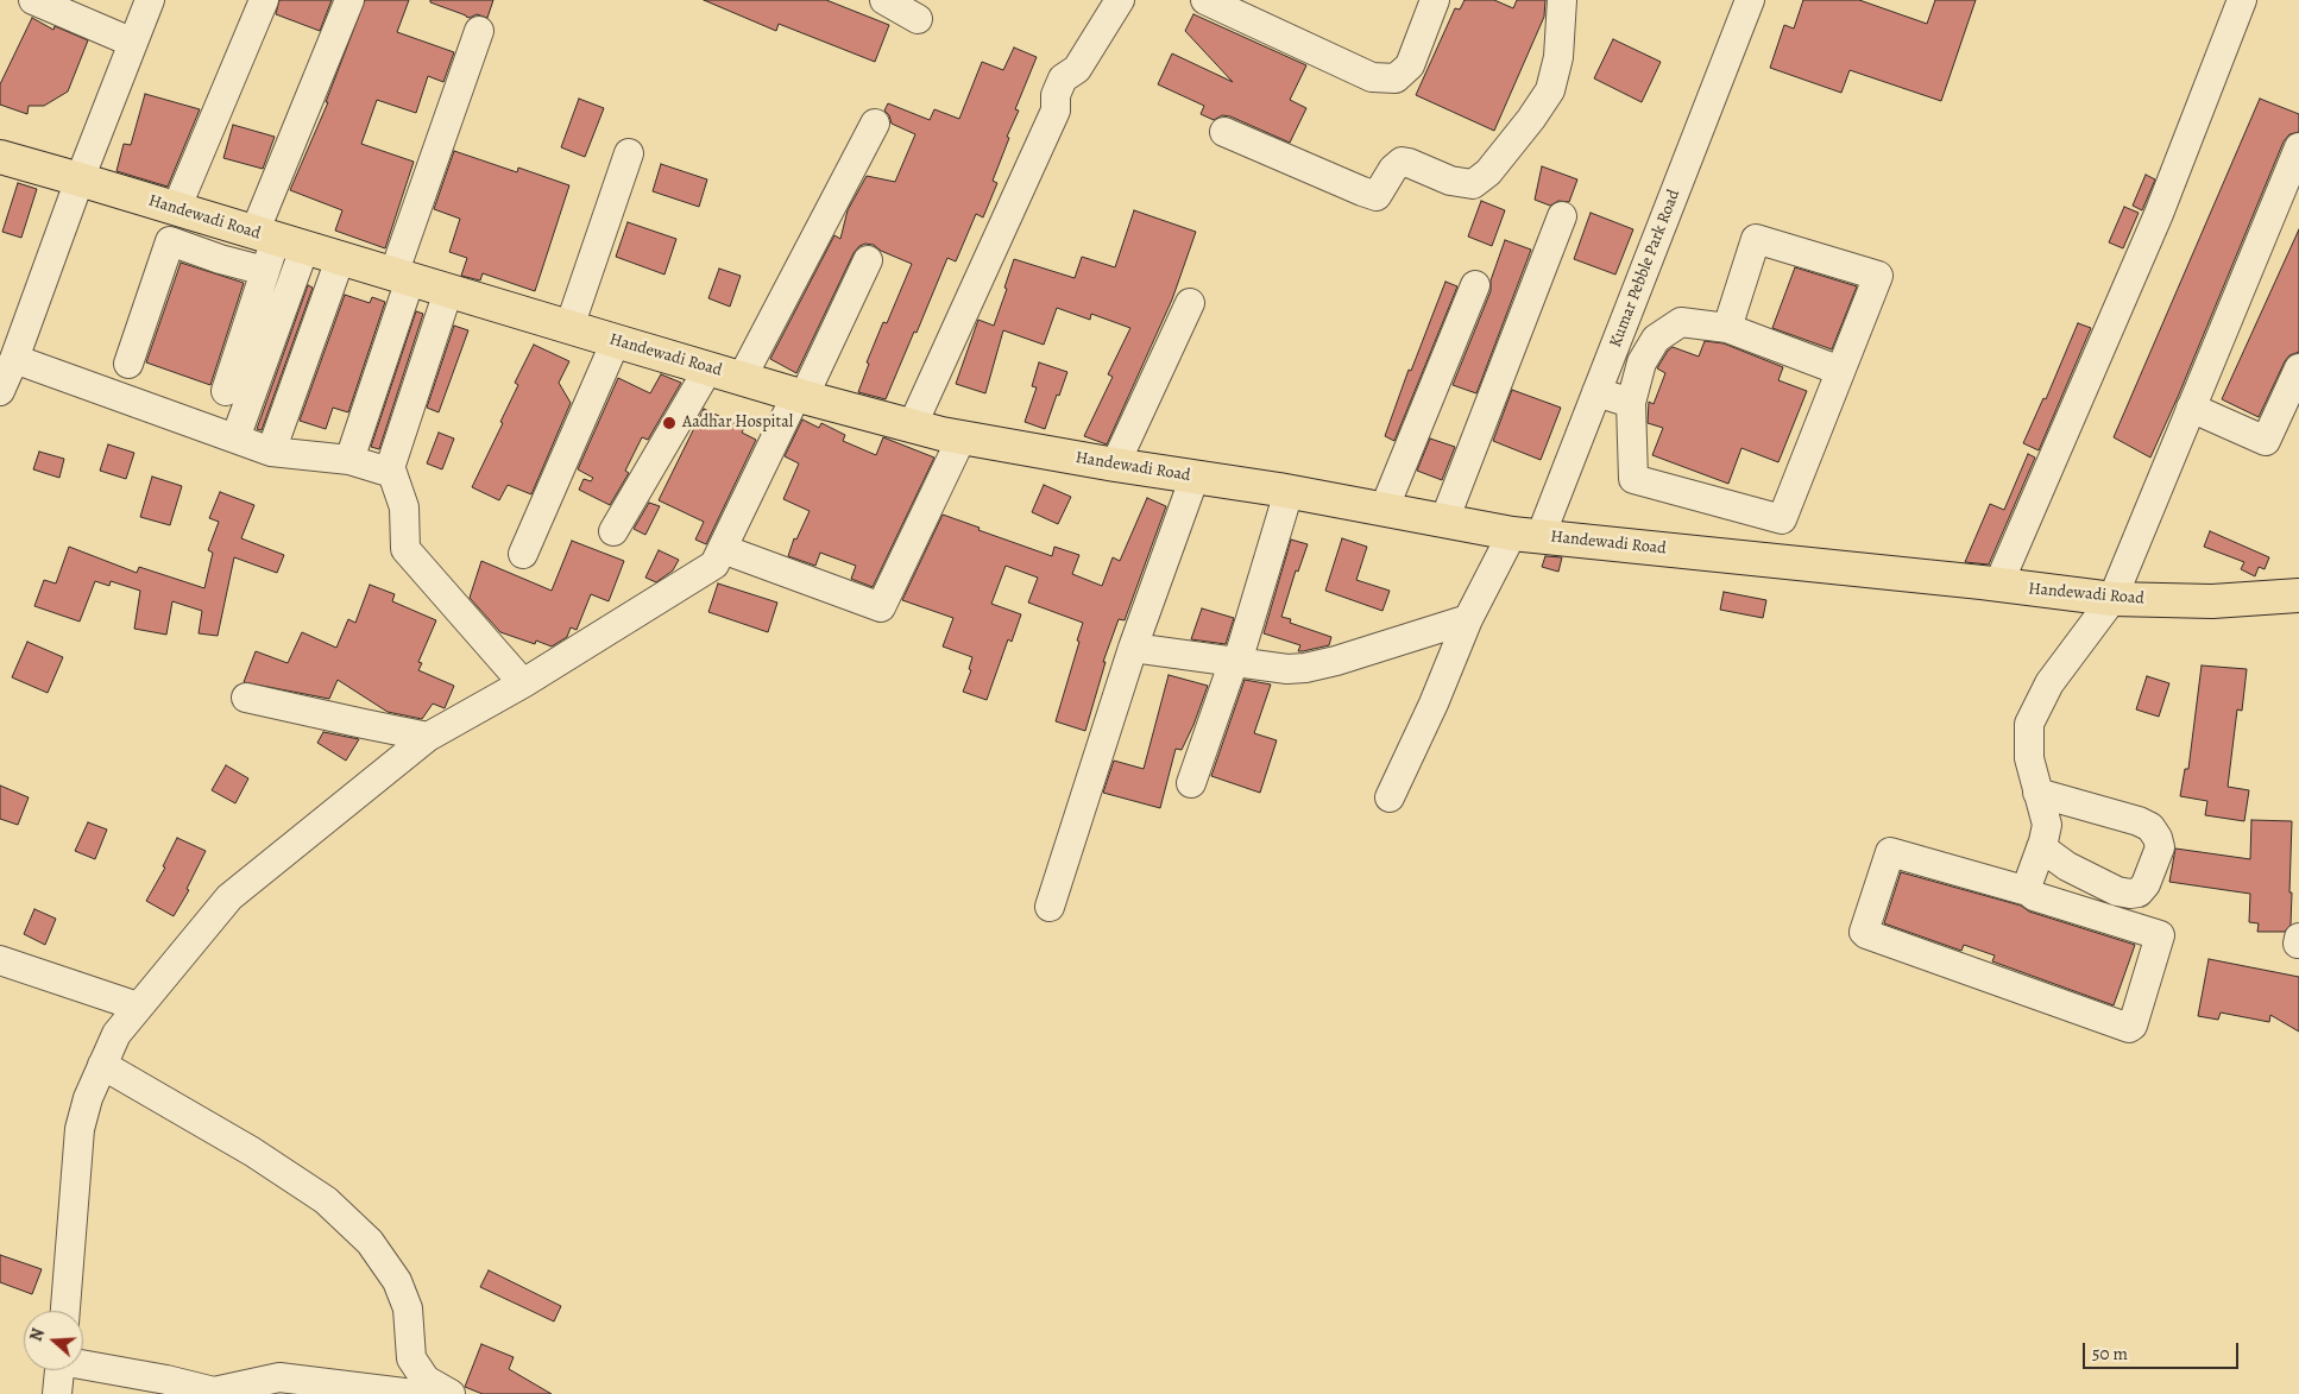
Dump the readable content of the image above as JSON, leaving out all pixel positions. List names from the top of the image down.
{
  "streets": {
    "main road": ["Handewadi Road"],
    "street": ["Kumar Pebble Park Road"]
  },
  "crossings": [
    ["Handewadi Road", "Kumar Pebble Park Road"]
  ],
  "places": ["Aadhar Hospital"],
  "scale_bar": "50 m",
  "north": "left"
}
